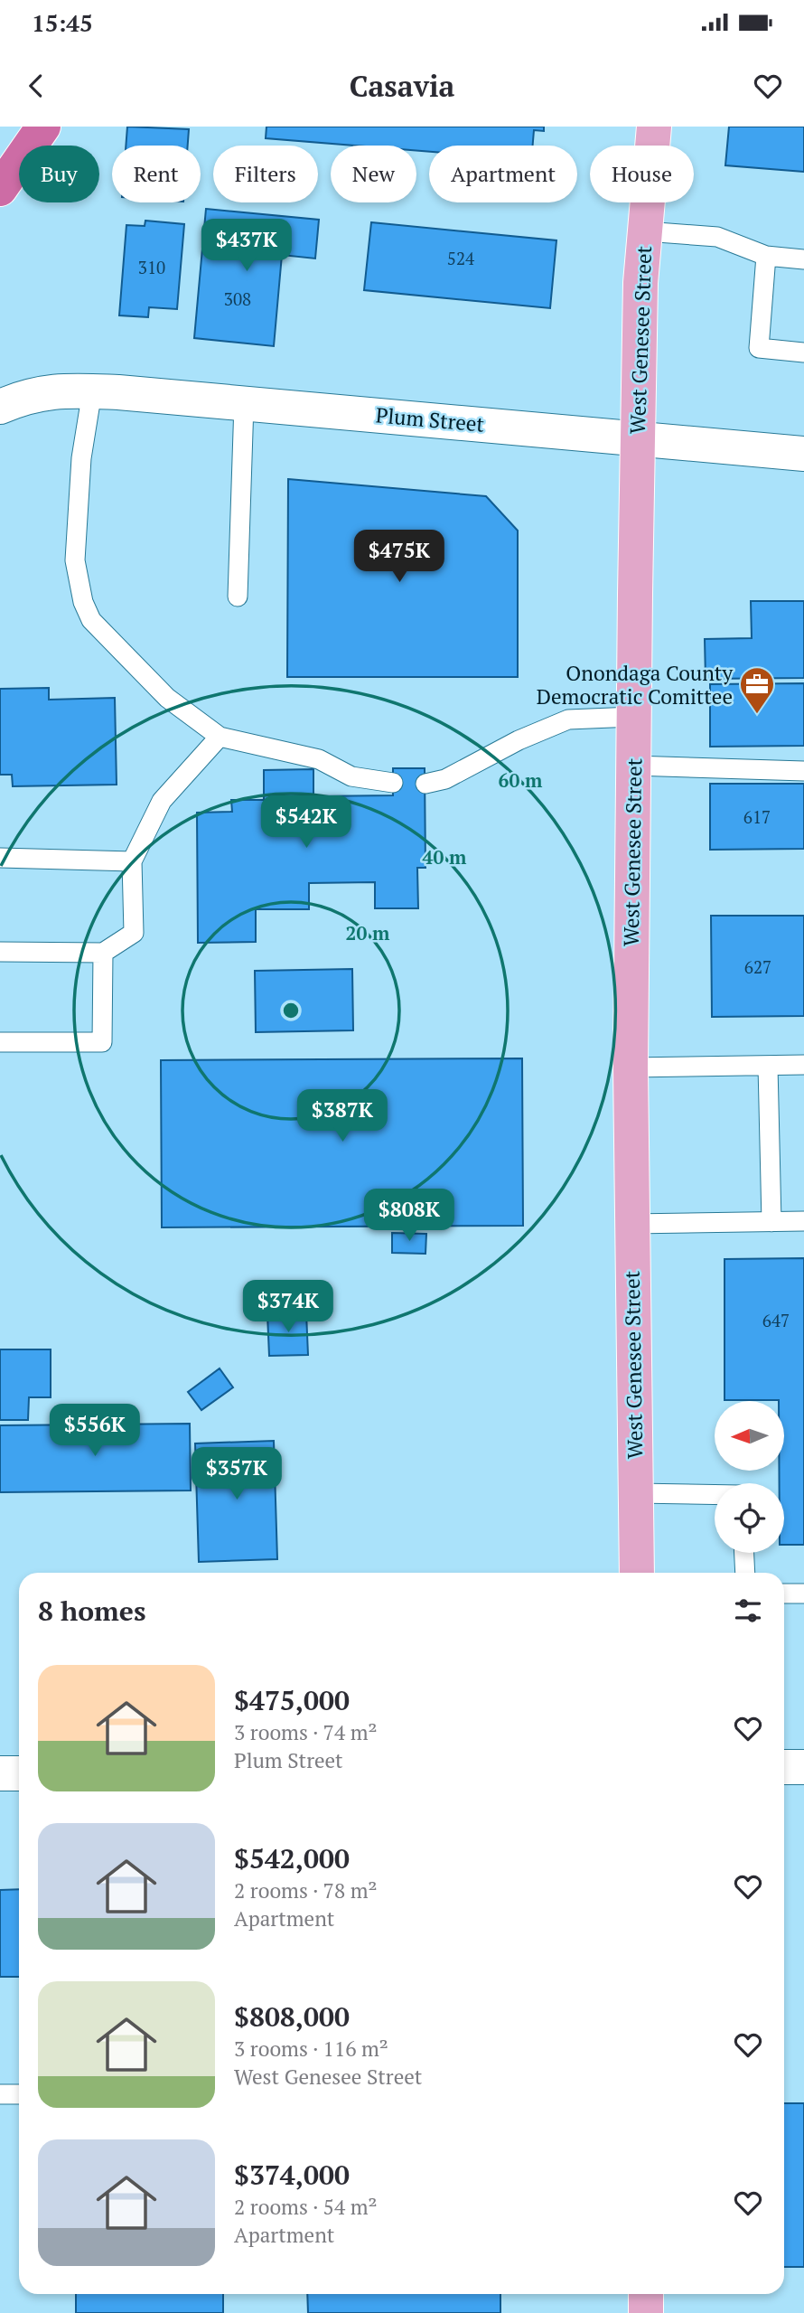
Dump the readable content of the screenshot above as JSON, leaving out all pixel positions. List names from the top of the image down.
{
  "streets": {
    "main road": ["West Genesee Street"],
    "street": ["Plum Street"]
  },
  "crossings": [
    ["West Genesee Street", "Plum Street"]
  ],
  "places": {
    "office": ["Onondaga County Democratic Comittee"]
  },
  "house_numbers": [
    "524",
    "310",
    "308",
    "617",
    "627",
    "647"
  ],
  "north": "left",
  "page": {
    "status": "15:45",
    "header": "Casavia",
    "chip": [
      "Buy",
      "Rent",
      "Filters",
      "New",
      "Apartment",
      "House"
    ],
    "price": [
      "$437K",
      "$475K",
      "$542K",
      "$387K",
      "$808K",
      "$374K",
      "$556K",
      "$357K"
    ],
    "heading": "8 homes",
    "list": [
      {
        "name": "$475,000",
        "note": "3 rooms · 74 m² · Plum Street"
      },
      {
        "name": "$542,000",
        "note": "2 rooms · 78 m² · Apartment"
      },
      {
        "name": "$808,000",
        "note": "3 rooms · 116 m² · West Genesee Street"
      },
      {
        "name": "$374,000",
        "note": "2 rooms · 54 m² · Apartment"
      }
    ]
  },
  "rings": ["60 m", "40 m", "20 m"]
}
